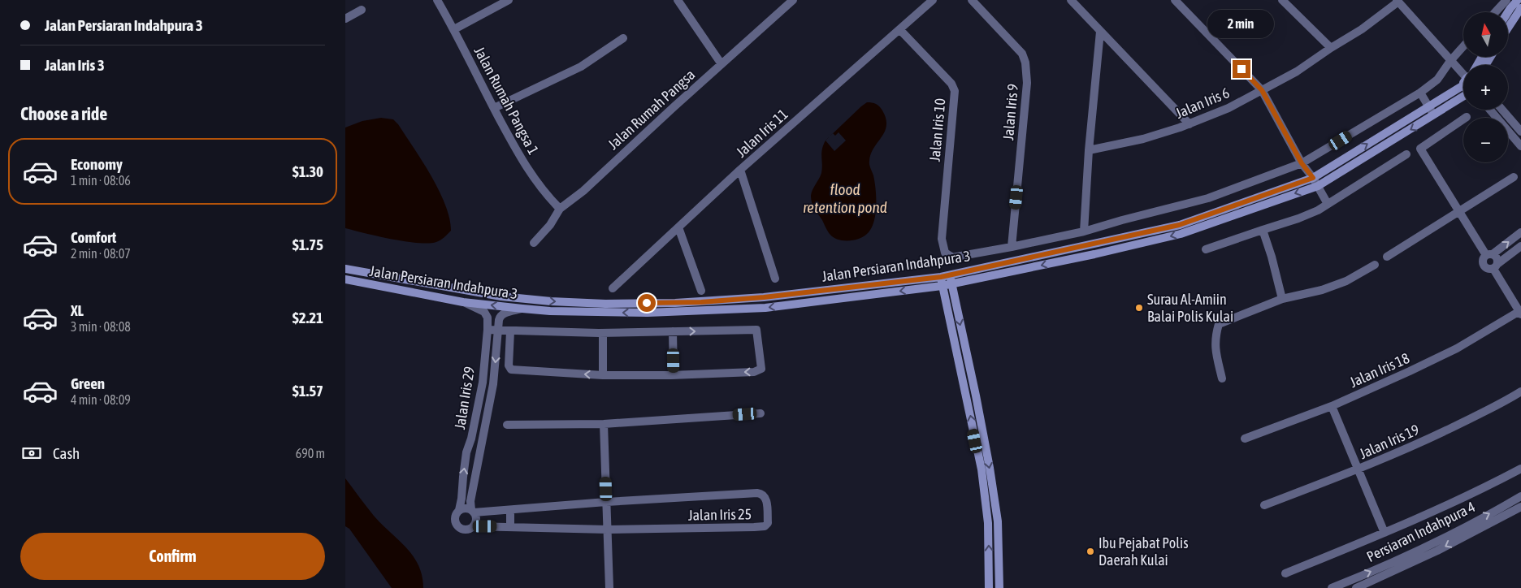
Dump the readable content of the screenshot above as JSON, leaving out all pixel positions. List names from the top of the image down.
{
  "streets": {
    "main road": ["Jalan Persiaran Indahpura 3"],
    "street": [
      "Jalan Rumah Pangsa 1",
      "Jalan Iris 6",
      "Jalan Rumah Pangsa",
      "Jalan Iris 9",
      "Jalan Iris 10",
      "Jalan Iris 11",
      "Jalan Iris 18",
      "Jalan Iris 29",
      "Jalan Iris 19",
      "Jalan Iris 25",
      "Persiaran Indahpura 4"
    ]
  },
  "crossings": [
    ["Jalan Rumah Pangsa 1", "Jalan Rumah Pangsa"],
    ["Jalan Iris 9", "Jalan Iris 10"],
    ["Jalan Iris 10", "Jalan Iris 11"],
    ["Jalan Persiaran Indahpura 3", "Jalan Iris 29"],
    ["Jalan Iris 29", "Jalan Iris 25"]
  ],
  "water": ["flood retention pond"],
  "places": ["Surau Al-Amiin Balai Polis Kulai", "Ibu Pejabat Polis Daerah Kulai"],
  "north": "top",
  "page": {
    "banner": ["Jalan Persiaran Indahpura 3", "Jalan Iris 3"],
    "bubble": "2 min",
    "map_buttons": ["+", "−"],
    "heading": "Choose a ride",
    "list": [
      {
        "name": "Economy",
        "note": "1 min · 08:06",
        "value": "$1.30"
      },
      {
        "name": "Comfort",
        "note": "2 min · 08:07",
        "value": "$1.75"
      },
      {
        "name": "XL",
        "note": "3 min · 08:08",
        "value": "$2.21"
      },
      {
        "name": "Green",
        "note": "4 min · 08:09",
        "value": "$1.57"
      }
    ],
    "pay": ["Cash", "690 m"],
    "buttons": "Confirm"
  }
}
